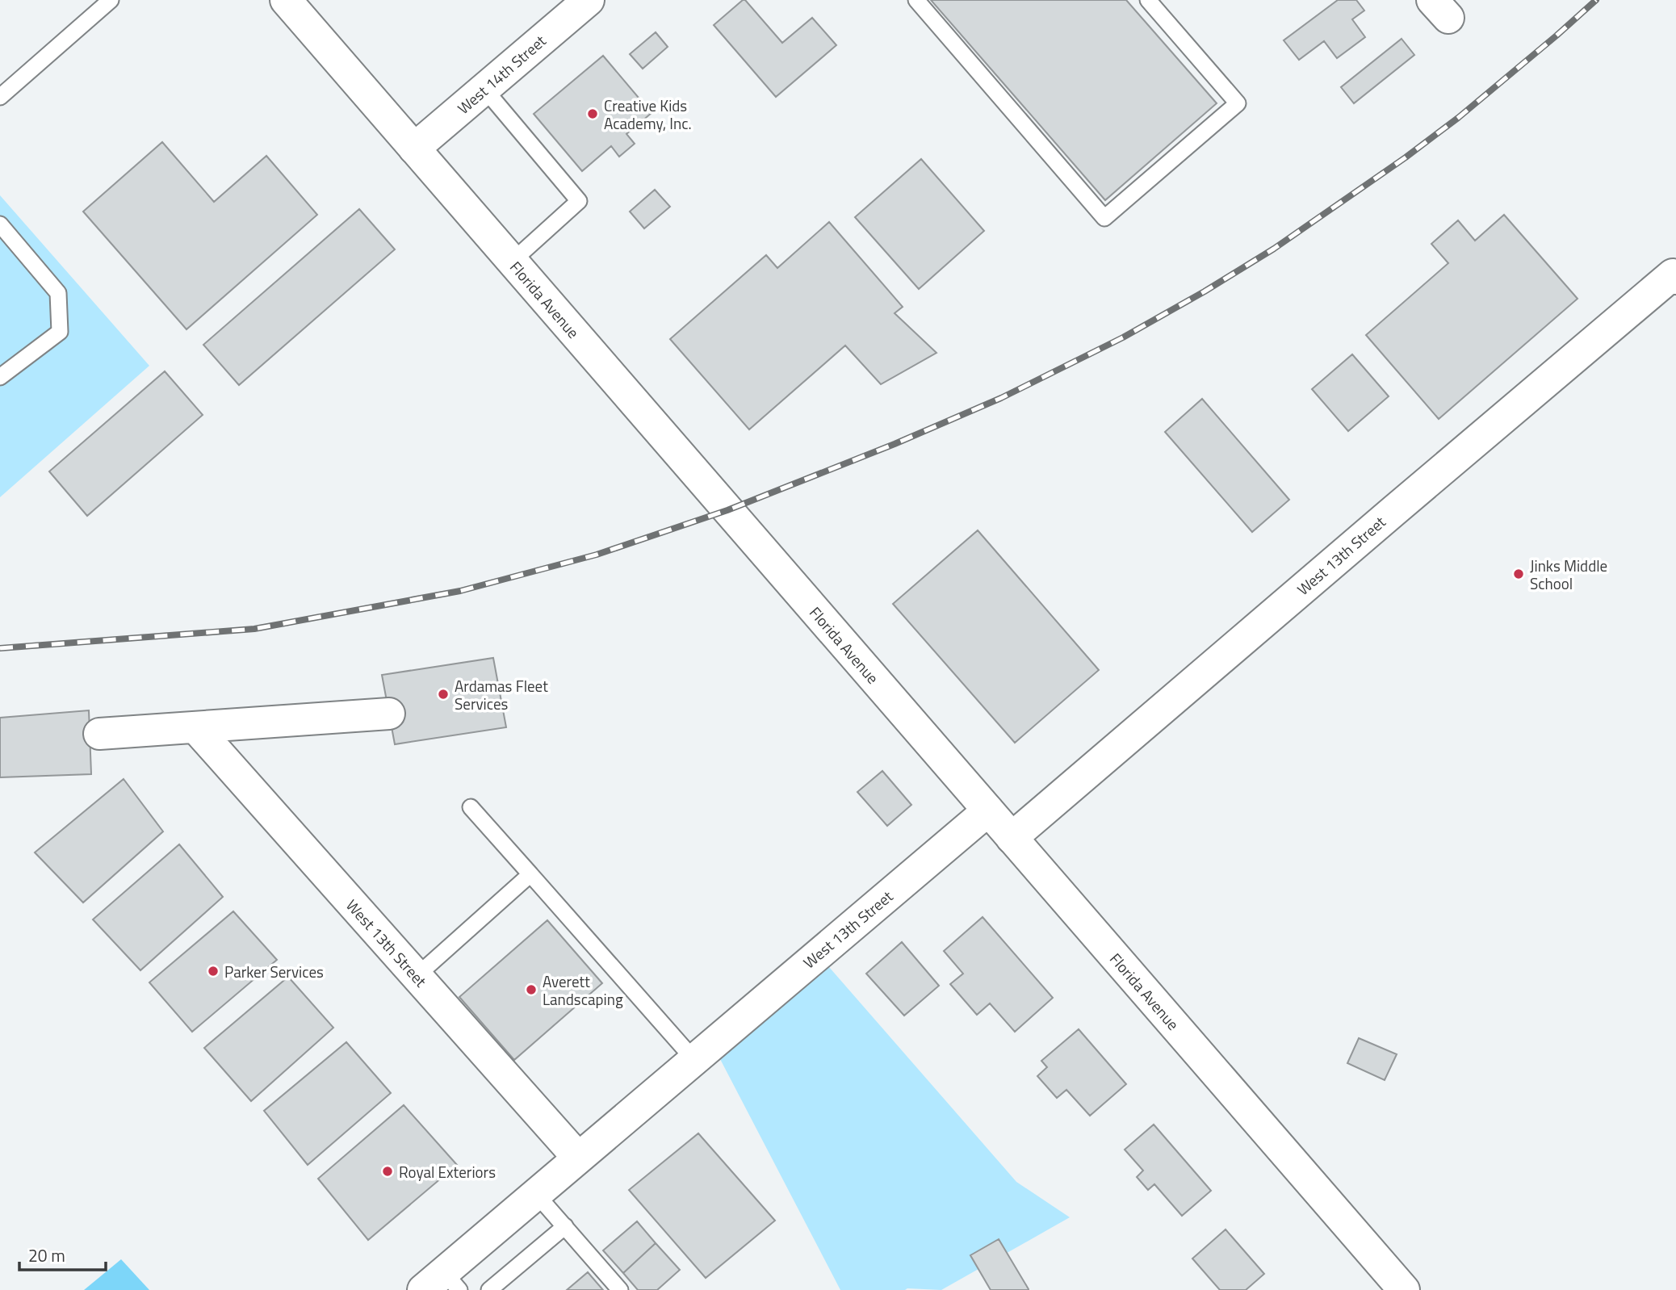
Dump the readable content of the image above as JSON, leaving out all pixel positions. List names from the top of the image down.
{
  "streets": {
    "street": ["West 14th Street", "Florida Avenue", "West 13th Street"]
  },
  "crossings": [
    ["West 14th Street", "Florida Avenue"],
    ["Florida Avenue", "West 13th Street"]
  ],
  "places": [
    "Creative Kids Academy, Inc.",
    "Jinks Middle School",
    "Ardamas Fleet Services",
    "Parker Services",
    "Averett Landscaping",
    "Royal Exteriors"
  ],
  "scale_bar": "20 m"
}
